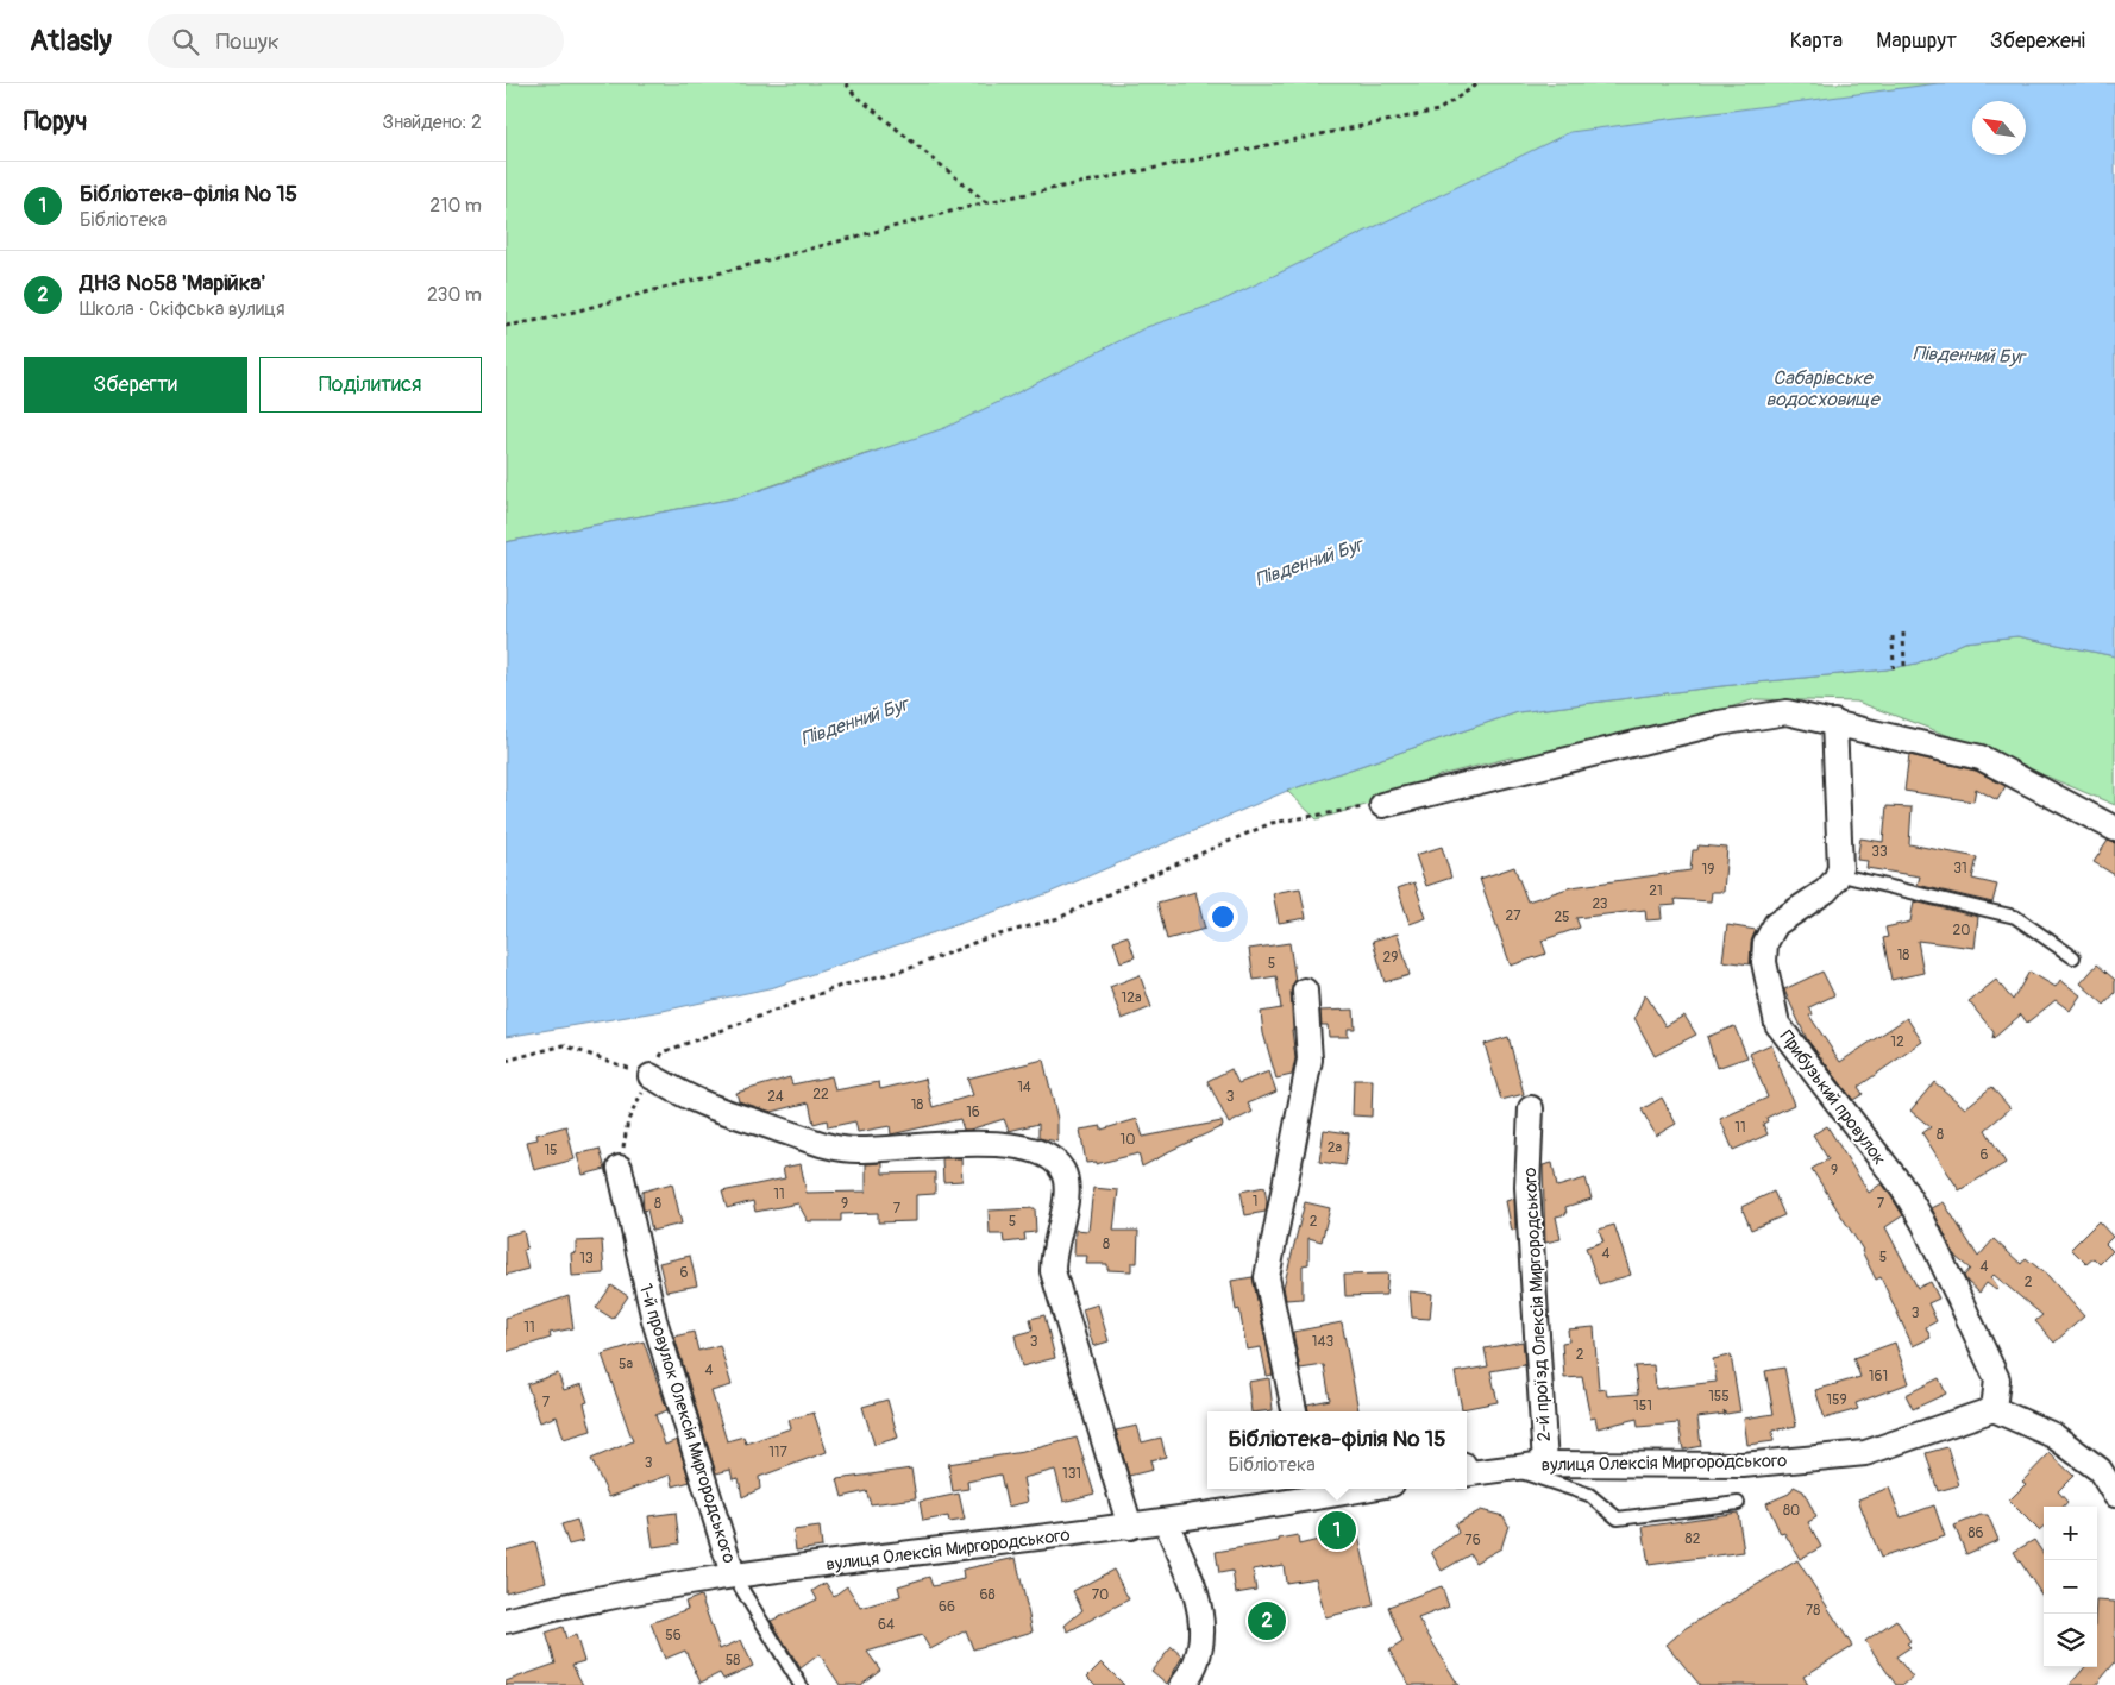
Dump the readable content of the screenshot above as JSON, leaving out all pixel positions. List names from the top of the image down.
{
  "streets": {
    "street": [
      "Прибузький провулок",
      "2-й проїзд Олексія Миргородського",
      "1-й провулок Олексія Миргородського",
      "вулиця Олексія Миргородського"
    ]
  },
  "crossings": [
    ["Прибузький провулок", "вулиця Олексія Миргородського"],
    ["2-й проїзд Олексія Миргородського", "вулиця Олексія Миргородського"],
    ["1-й провулок Олексія Миргородського", "вулиця Олексія Миргородського"]
  ],
  "water": ["Південний Буг", "Сабарівське водосховище"],
  "house_numbers": [
    "33",
    "31",
    "19",
    "21",
    "23",
    "27",
    "25",
    "20",
    "18",
    "29",
    "5",
    "12а",
    "12",
    "14",
    "22",
    "24",
    "3",
    "18",
    "16",
    "11",
    "8",
    "10",
    "2а",
    "15",
    "6",
    "9",
    "11",
    "1",
    "8",
    "9",
    "7",
    "7",
    "5",
    "2",
    "8",
    "4",
    "5",
    "13",
    "4",
    "6",
    "2",
    "3",
    "11",
    "3",
    "143",
    "2",
    "5а",
    "4",
    "161",
    "155",
    "159",
    "7",
    "151",
    "117",
    "3",
    "131",
    "80",
    "86",
    "82",
    "76",
    "68",
    "70",
    "66",
    "78",
    "64",
    "56",
    "58"
  ],
  "north": "top left",
  "page": {
    "header": "Atlasly",
    "search": "Пошук",
    "nav": ["Карта", "Маршрут", "Збережені"],
    "heading": ["Поруч", "Знайдено: 2"],
    "list": [
      {
        "mark": "1",
        "name": "Бібліотека-філія № 15",
        "note": "Бібліотека",
        "value": "210 m"
      },
      {
        "mark": "2",
        "name": "ДНЗ №58 'Марійка'",
        "note": "Школа · Скіфська вулиця",
        "value": "230 m"
      }
    ],
    "buttons": ["Зберегти", "Поділитися"],
    "popup": ["Бібліотека-філія № 15", "Бібліотека"],
    "map_buttons": ["+", "−"],
    "pins": ["1", "2"]
  }
}
